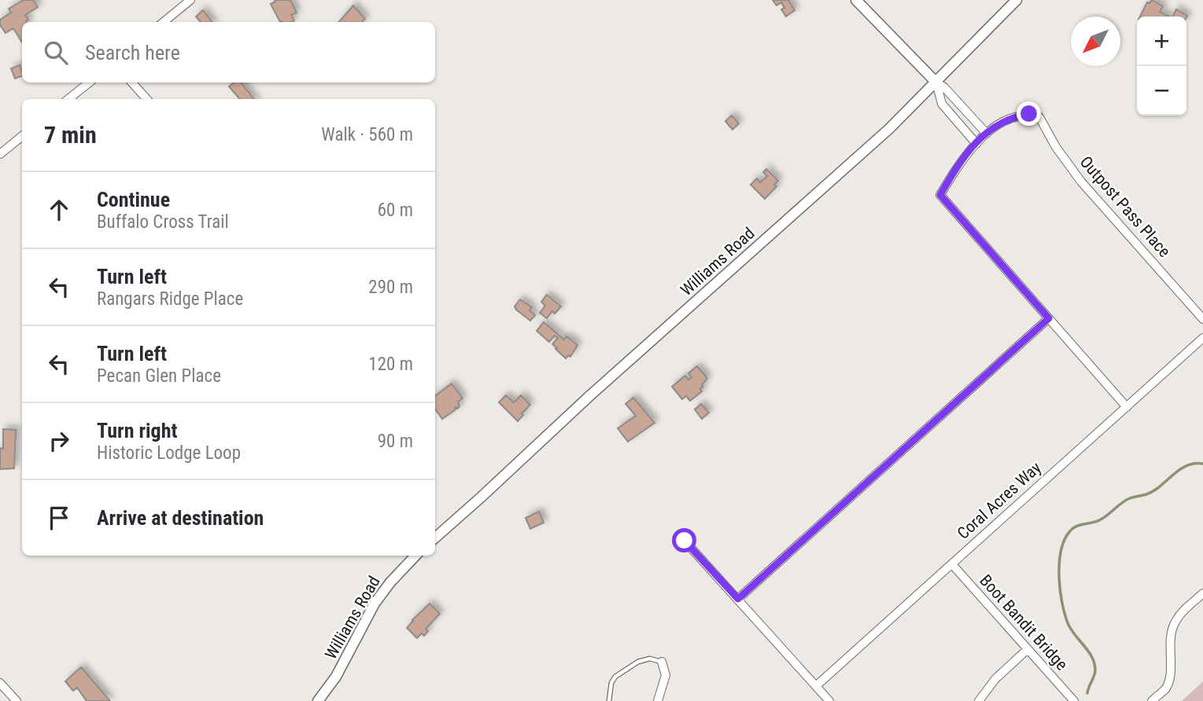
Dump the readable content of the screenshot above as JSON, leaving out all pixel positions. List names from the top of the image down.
{
  "streets": {
    "street": [
      "Outpost Pass Place",
      "Williams Road",
      "Coral Acres Way",
      "Boot Bandit Bridge"
    ]
  },
  "crossings": [
    ["Coral Acres Way", "Boot Bandit Bridge"]
  ],
  "north": "bottom left",
  "page": {
    "map_buttons": ["+", "−"],
    "search": "Search here",
    "heading": ["7 min", "Walk · 560 m"],
    "list": [
      ["Continue", "Buffalo Cross Trail", "60 m"],
      ["Turn left", "Rangars Ridge Place", "290 m"],
      ["Turn left", "Pecan Glen Place", "120 m"],
      ["Turn right", "Historic Lodge Loop", "90 m"],
      "Arrive at destination"
    ]
  }
}
